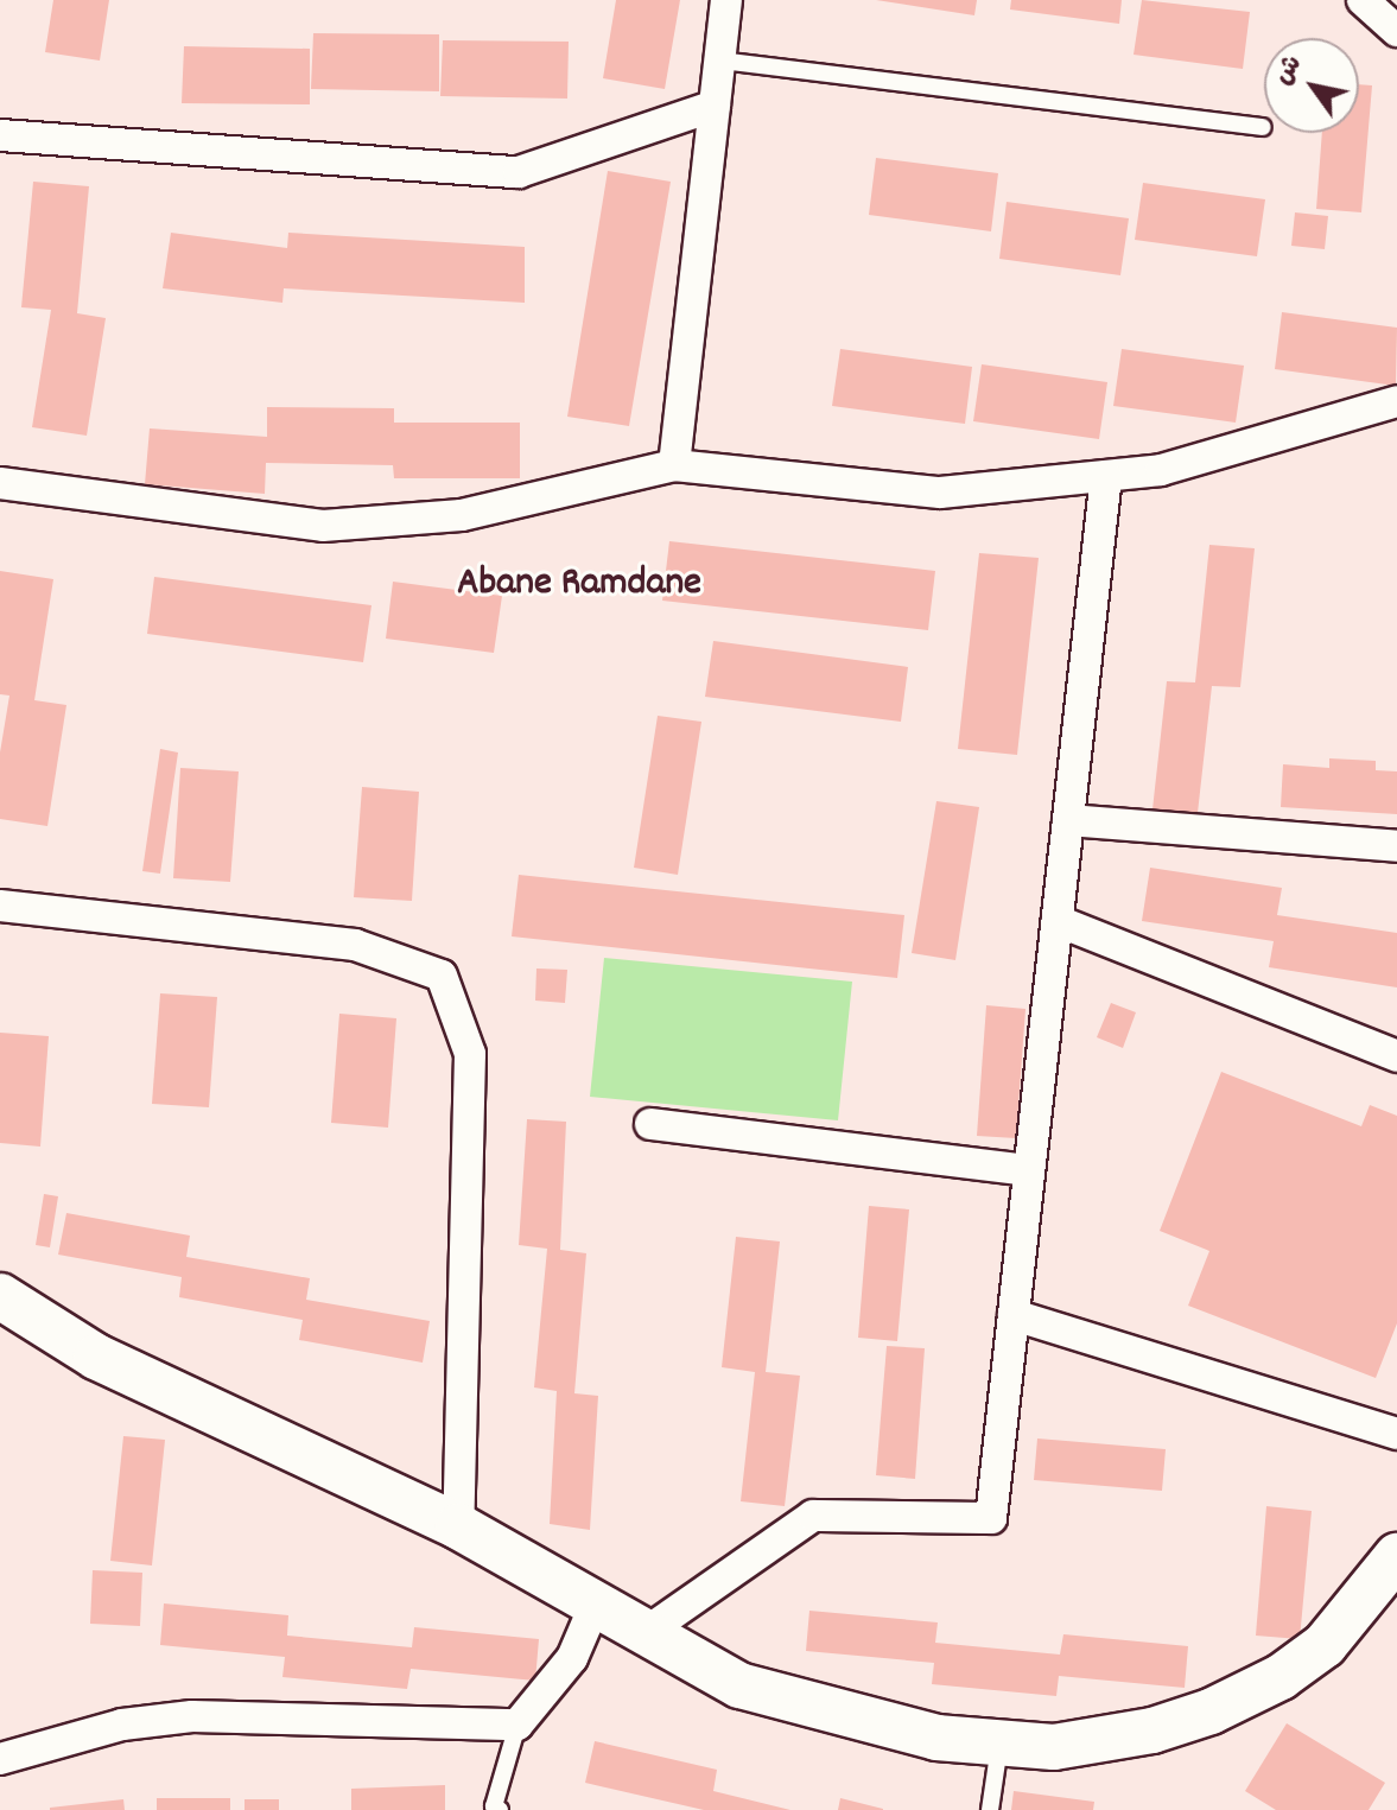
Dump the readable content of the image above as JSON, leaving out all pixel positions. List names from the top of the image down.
{
  "districts": ["Abane Ramdane"],
  "north": "top left"
}
